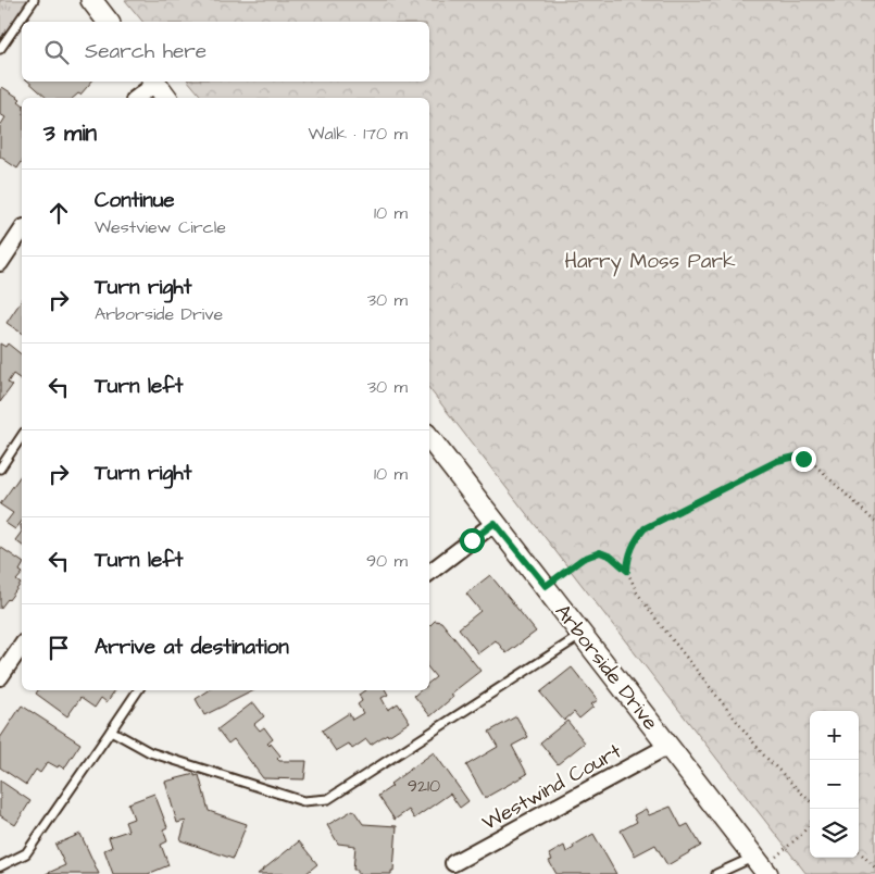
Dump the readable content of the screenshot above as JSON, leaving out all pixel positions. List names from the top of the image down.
{
  "streets": {
    "street": ["Arborside Drive", "Westwind Court"]
  },
  "crossings": [
    ["Arborside Drive", "Westwind Court"]
  ],
  "parks": ["Harry Moss Park"],
  "house_numbers": ["9210"],
  "page": {
    "search": "Search here",
    "heading": ["3 min", "Walk · 170 m"],
    "list": [
      ["Continue", "Westview Circle", "10 m"],
      ["Turn right", "Arborside Drive", "30 m"],
      ["Turn left", "30 m"],
      ["Turn right", "10 m"],
      ["Turn left", "90 m"],
      "Arrive at destination"
    ],
    "map_buttons": ["+", "−"]
  }
}
